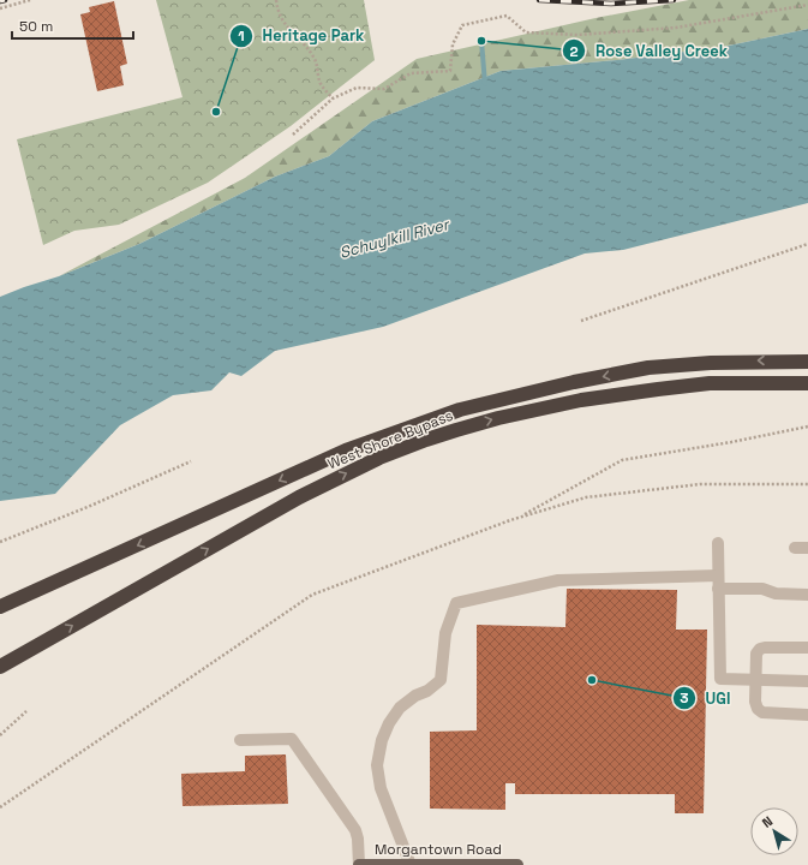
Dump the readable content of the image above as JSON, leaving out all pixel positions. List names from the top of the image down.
{
  "streets": {
    "highway": ["West Shore Bypass"],
    "main road": ["Morgantown Road"]
  },
  "water": ["Schuylkill River"],
  "places": ["Rose Valley Creek", "Heritage Park", "UGI"],
  "scale_bar": "50 m",
  "north": "top left"
}
